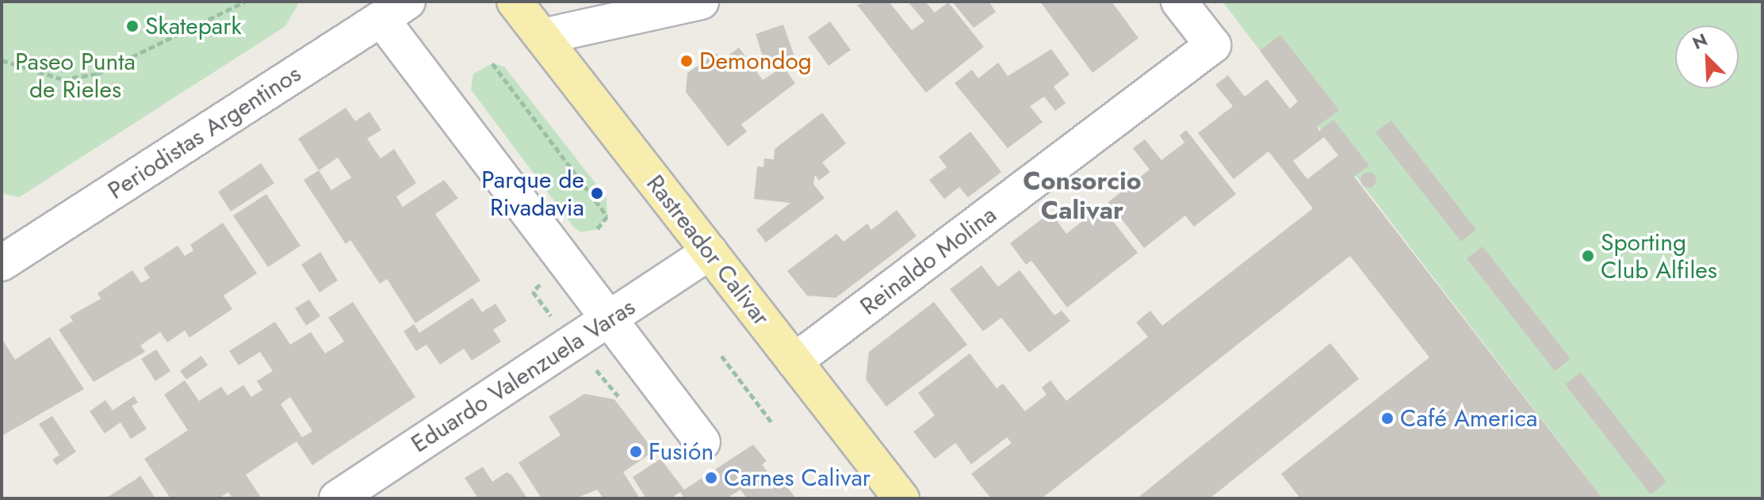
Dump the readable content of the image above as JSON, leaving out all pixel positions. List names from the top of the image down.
{
  "streets": {
    "main road": ["Rastreador Calivar"],
    "street": ["Periodistas Argentinos", "Reinaldo Molina", "Eduardo Valenzuela Varas"]
  },
  "crossings": [
    ["Rastreador Calivar", "Reinaldo Molina"],
    ["Rastreador Calivar", "Eduardo Valenzuela Varas"]
  ],
  "districts": ["Consorcio Calivar"],
  "parks": ["Paseo Punta de Rieles"],
  "places": [
    "Skatepark",
    "Demondog",
    "Parque de Rivadavia",
    "Sporting Club Alfiles",
    "Café America",
    "Fusión",
    "Carnes Calivar"
  ],
  "north": "top left"
}
